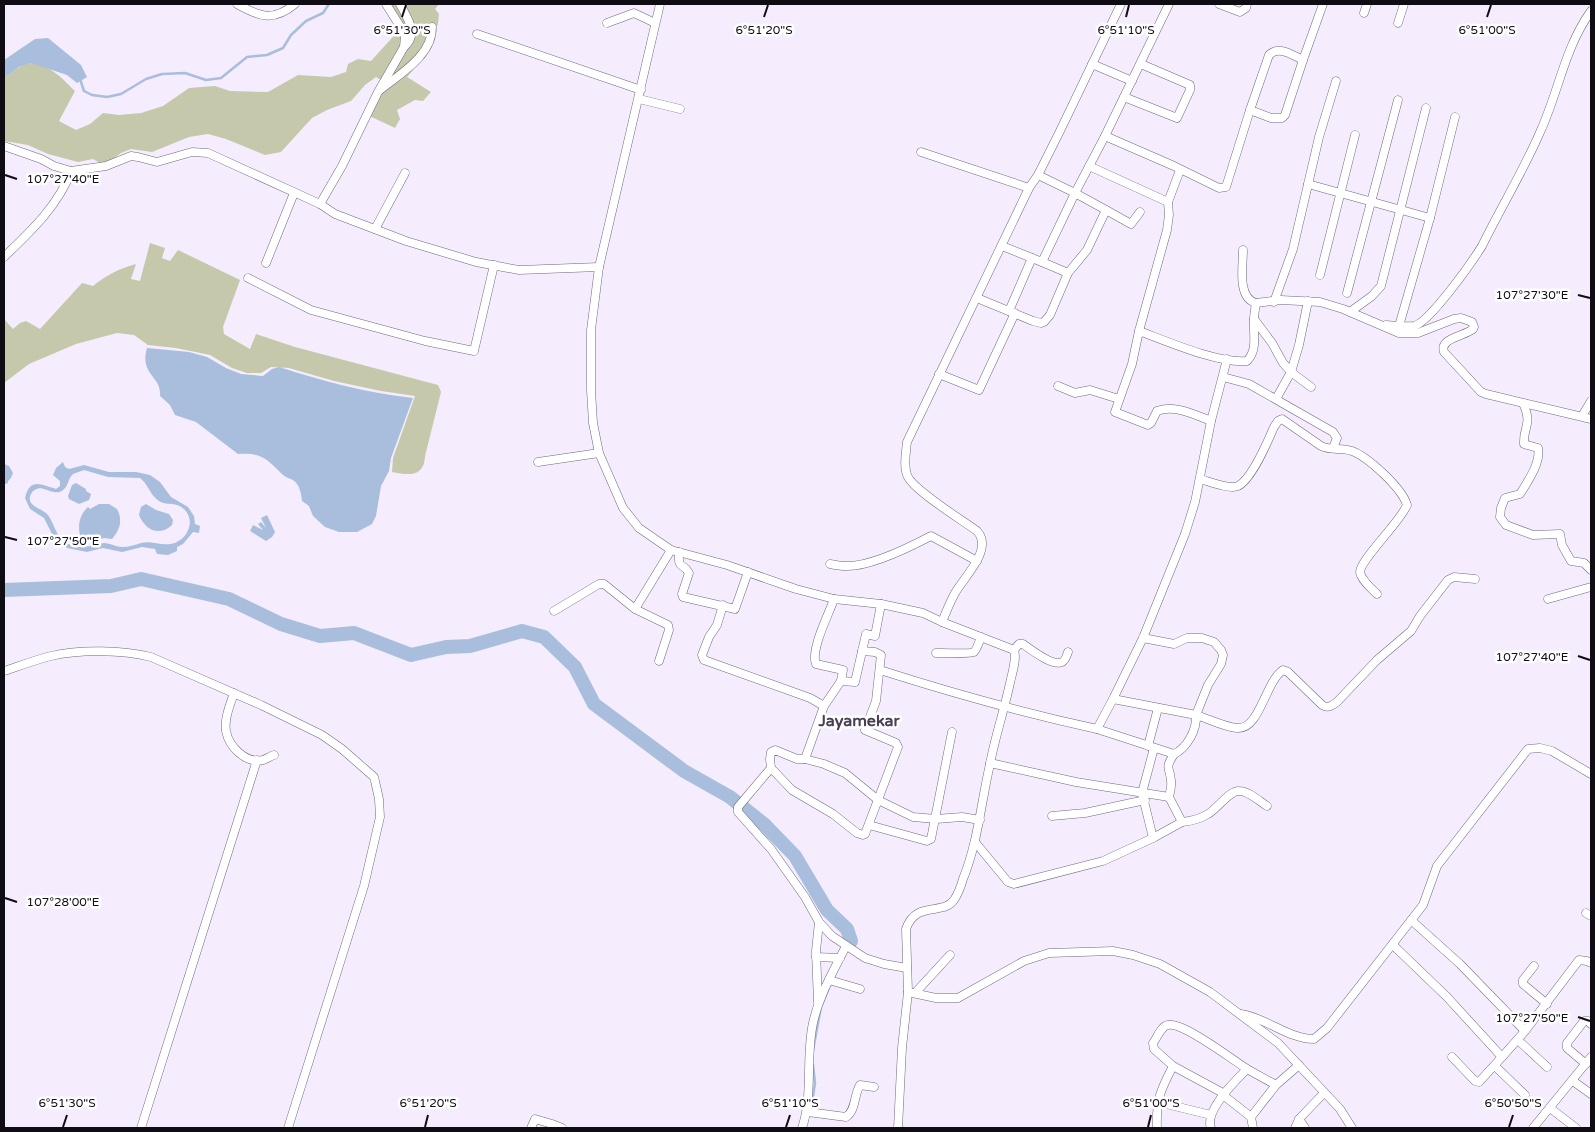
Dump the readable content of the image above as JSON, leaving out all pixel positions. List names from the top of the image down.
{
  "districts": ["Jayamekar"],
  "coordinates": [
    "6°51'30\"S",
    "6°51'20\"S",
    "6°51'10\"S",
    "6°51'00\"S",
    "107°27'40\"E",
    "107°27'30\"E",
    "107°27'50\"E",
    "107°28'00\"E",
    "6°50'50\"S"
  ]
}
